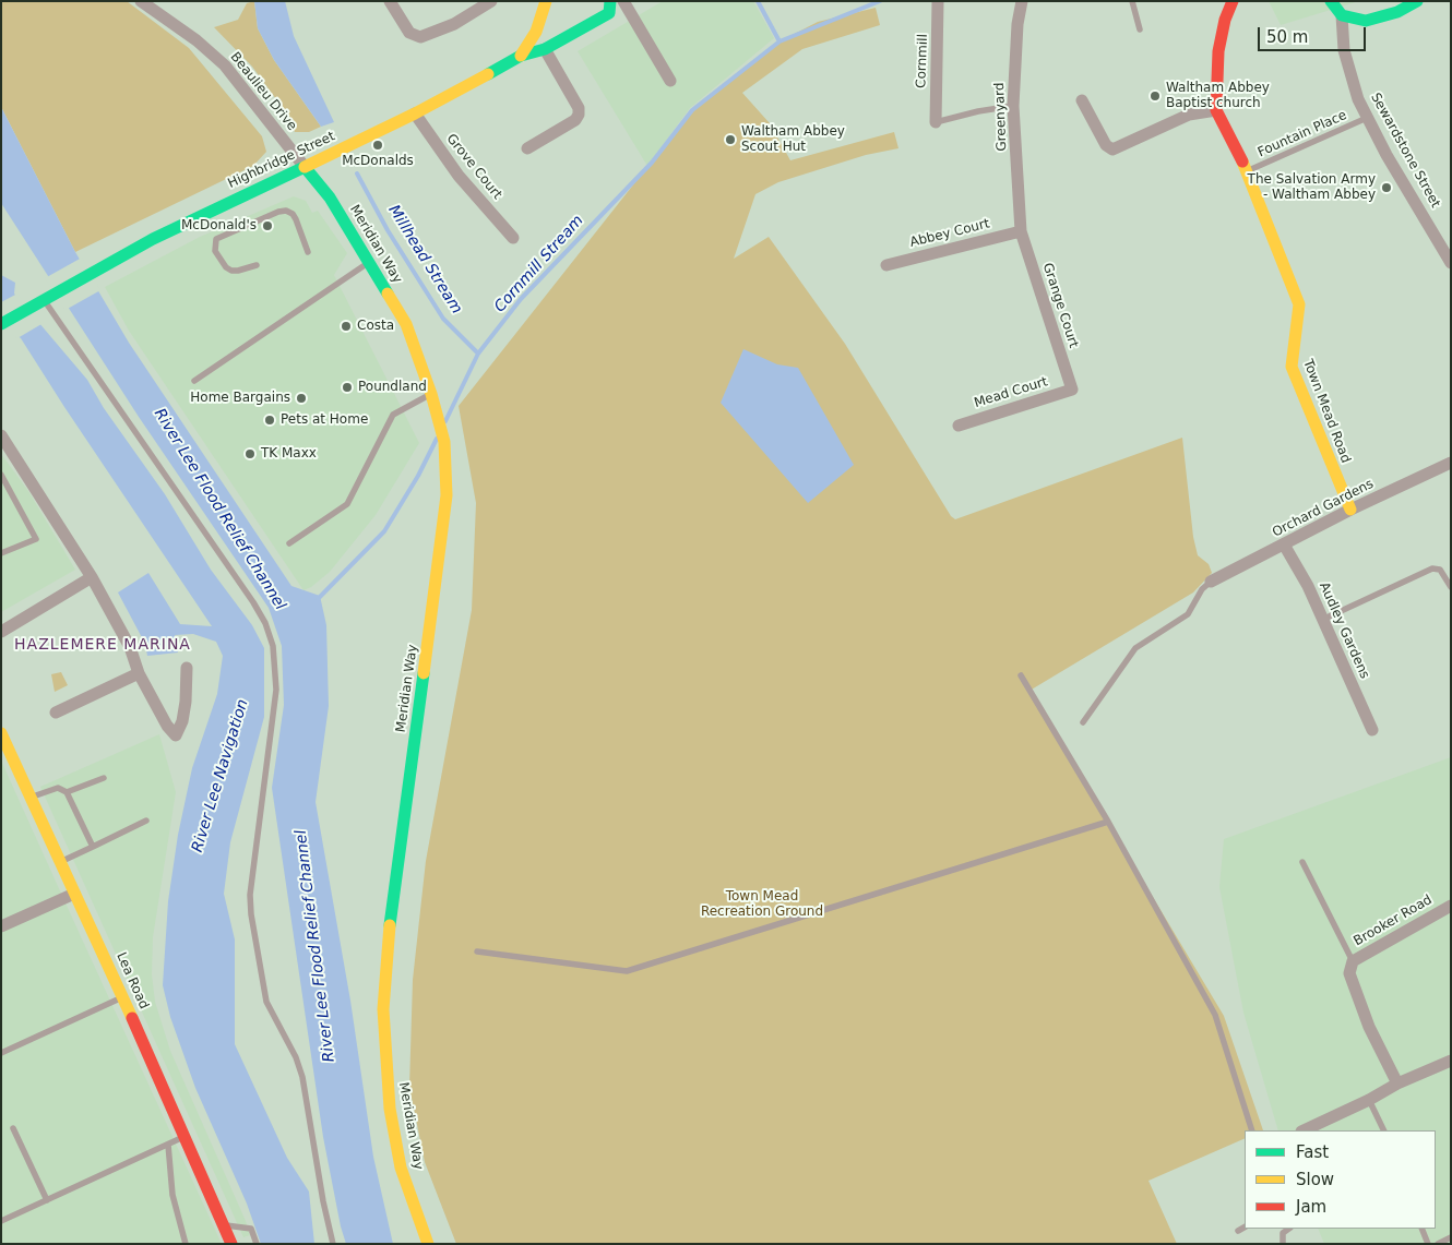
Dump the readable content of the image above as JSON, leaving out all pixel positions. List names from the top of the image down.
{
  "streets": {
    "main road": [
      "Highbridge Street",
      "Meridian Way",
      "Town Mead Road",
      "Lea Road"
    ],
    "street": [
      "Cornmill",
      "Beaulieu Drive",
      "Greenyard",
      "Sewardstone Street",
      "Grove Court",
      "Abbey Court",
      "Grange Court",
      "Mead Court",
      "Orchard Gardens",
      "Audley Gardens",
      "Brooker Road"
    ],
    "lane": ["Fountain Place"]
  },
  "crossings": [
    ["Beaulieu Drive", "Highbridge Street"],
    ["Beaulieu Drive", "Meridian Way"],
    ["Greenyard", "Abbey Court"],
    ["Greenyard", "Grange Court"],
    ["Fountain Place", "Sewardstone Street"],
    ["Fountain Place", "Town Mead Road"],
    ["Highbridge Street", "Grove Court"],
    ["Highbridge Street", "Meridian Way"],
    ["Abbey Court", "Grange Court"],
    ["Grange Court", "Mead Court"],
    ["Town Mead Road", "Orchard Gardens"],
    ["Orchard Gardens", "Audley Gardens"]
  ],
  "districts": ["HAZLEMERE MARINA"],
  "water": [
    "Millhead Stream",
    "Cornmill Stream",
    "River Lee Flood Relief Channel",
    "River Lee Navigation"
  ],
  "parks": ["Town Mead Recreation Ground"],
  "places": [
    "Waltham Abbey Baptist church",
    "Waltham Abbey Scout Hut",
    "McDonalds",
    "The Salvation Army - Waltham Abbey",
    "McDonald's",
    "Costa",
    "Poundland",
    "Home Bargains",
    "Pets at Home",
    "TK Maxx"
  ],
  "legend": ["Fast", "Slow", "Jam"],
  "scale_bar": "50 m"
}
